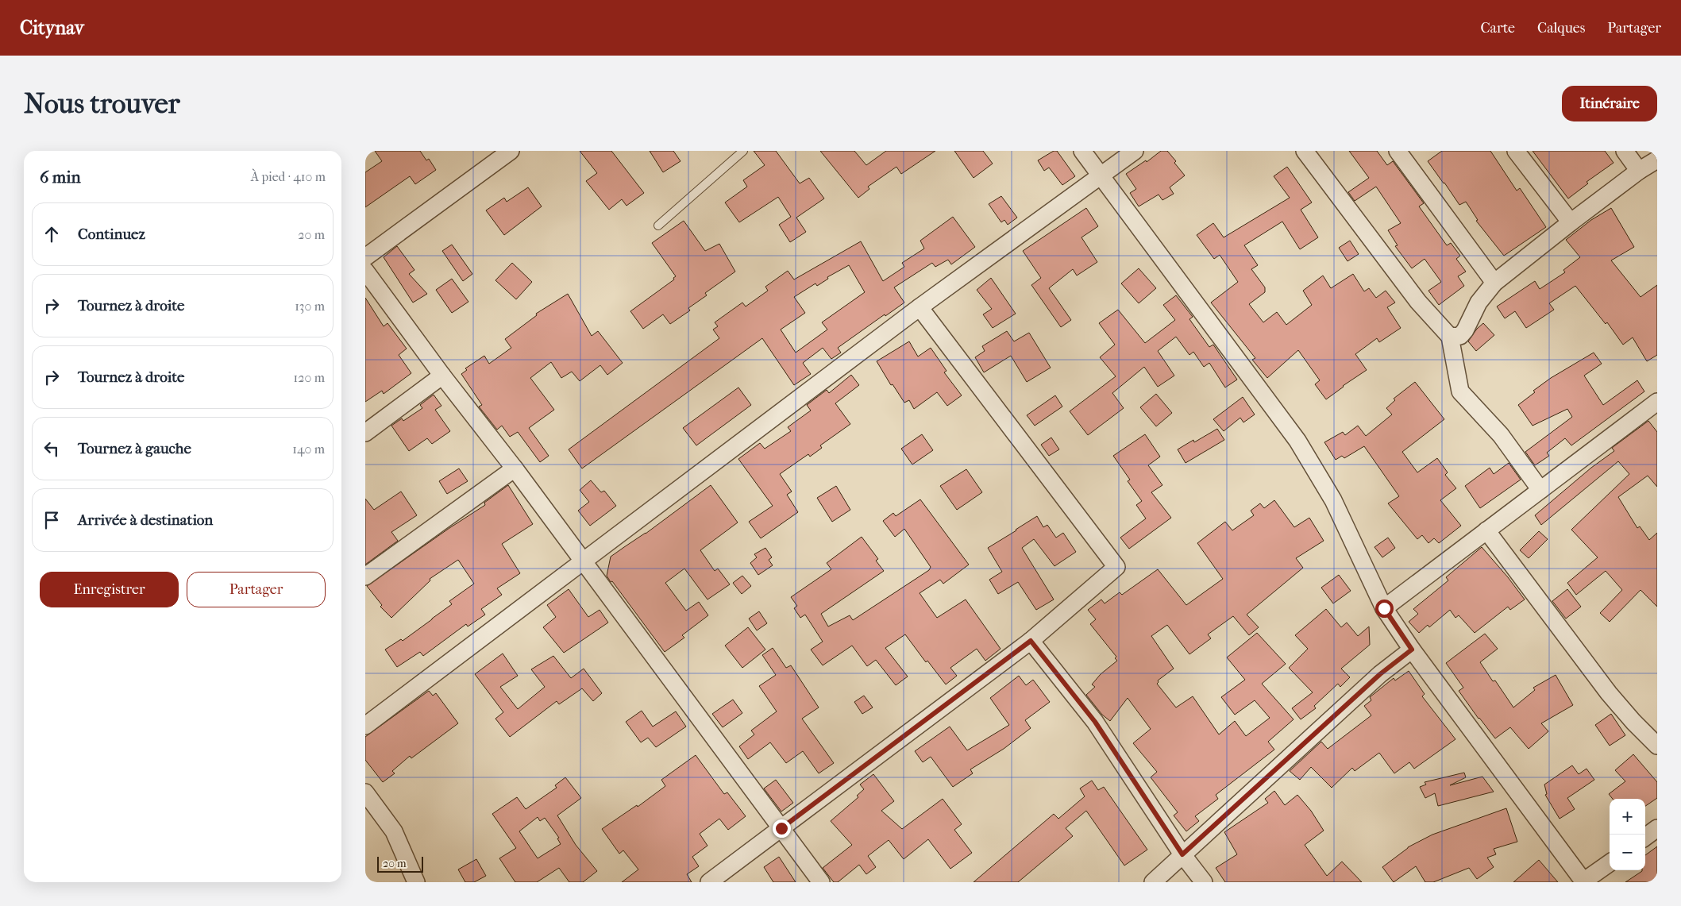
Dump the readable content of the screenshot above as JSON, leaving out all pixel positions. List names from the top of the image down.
{
  "scale_bar": "20 m",
  "page": {
    "header": "Citynav",
    "nav": ["Carte", "Calques", "Partager"],
    "buttons": [
      "Itinéraire",
      ["Enregistrer", "Partager"]
    ],
    "title": "Nous trouver",
    "heading": ["6 min", "À pied · 410 m"],
    "list": [
      ["Continuez", "20 m"],
      ["Tournez à droite", "130 m"],
      ["Tournez à droite", "120 m"],
      ["Tournez à gauche", "140 m"],
      "Arrivée à destination"
    ],
    "map_buttons": ["+", "−"],
    "scale": "20 m"
  }
}
